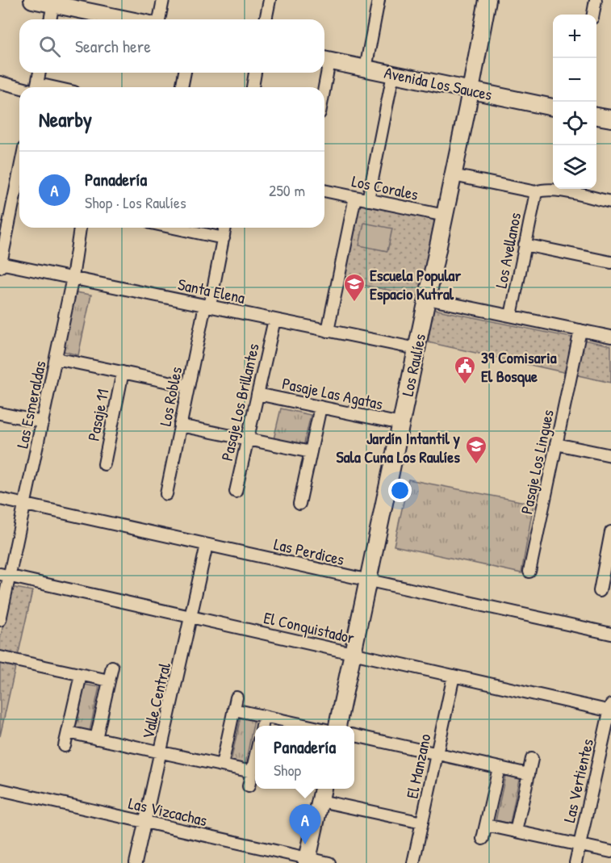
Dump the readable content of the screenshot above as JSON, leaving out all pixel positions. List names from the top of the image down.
{
  "streets": {
    "street": [
      "Avenida Los Sauces",
      "Los Corales",
      "Los Avellanos",
      "Santa Elena",
      "Los Raulíes",
      "Pasaje Las Agatas",
      "Los Robles",
      "Pasaje Los Brillantes",
      "Las Esmeraldas",
      "Pasaje 11",
      "Pasaje Los Lingues",
      "Las Perdices",
      "El Conquistador",
      "Valle Central",
      "El Manzano",
      "Las Vertientes",
      "Las Vizcachas"
    ]
  },
  "crossings": [
    ["Avenida Los Sauces", "Los Raulíes"],
    ["Los Corales", "Los Raulíes"],
    ["Santa Elena", "Los Raulíes"],
    ["Santa Elena", "Los Robles"],
    ["Santa Elena", "Pasaje Los Brillantes"],
    ["Santa Elena", "Las Esmeraldas"],
    ["Los Raulíes", "Pasaje Las Agatas"],
    ["Los Raulíes", "Las Perdices"],
    ["Los Raulíes", "El Conquistador"],
    ["Pasaje Las Agatas", "Pasaje Los Brillantes"],
    ["Las Esmeraldas", "Las Perdices"],
    ["Las Esmeraldas", "El Conquistador"],
    ["Las Perdices", "Valle Central"],
    ["El Conquistador", "Valle Central"],
    ["El Conquistador", "El Manzano"],
    ["El Conquistador", "Las Vertientes"],
    ["Valle Central", "Las Vizcachas"]
  ],
  "places": {
    "school or university": ["Escuela Popular Espacio Kutral", "Jardín Intantil y Sala Cuna Los Raulíes"],
    "public building": ["39 Comisaria El Bosque"]
  },
  "page": {
    "map_buttons": ["+", "−"],
    "search": "Search here",
    "heading": "Nearby",
    "list": [
      {
        "mark": "A",
        "name": "Panadería",
        "note": "Shop · Los Raulíes",
        "value": "250 m"
      }
    ],
    "popup": ["Panadería", "Shop"],
    "pins": "A"
  }
}
